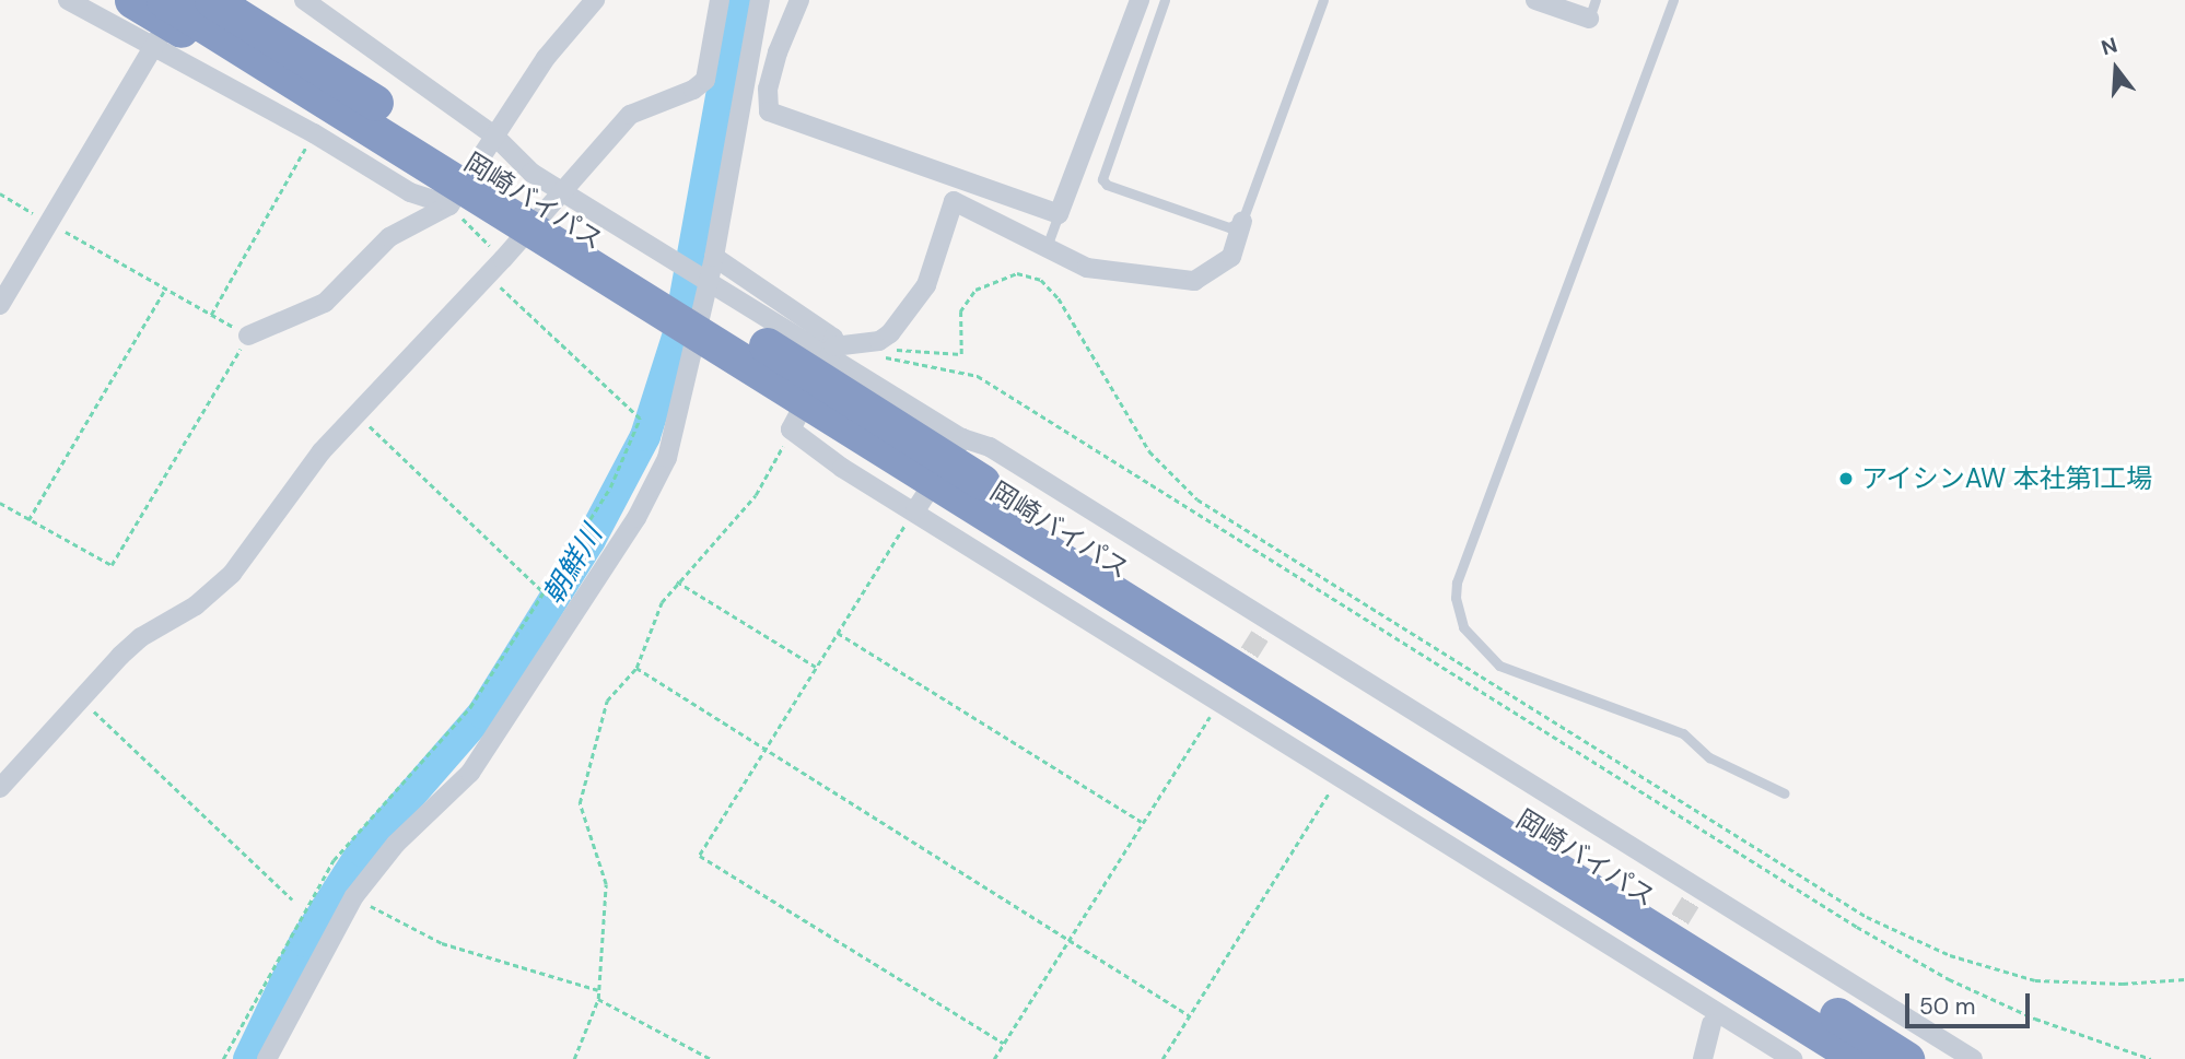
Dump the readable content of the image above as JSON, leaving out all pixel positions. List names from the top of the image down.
{
  "streets": {
    "highway": ["岡崎バイパス"]
  },
  "water": ["朝鮮川"],
  "places": ["アイシンAW 本社第1工場"],
  "scale_bar": "50 m",
  "north": "top"
}
